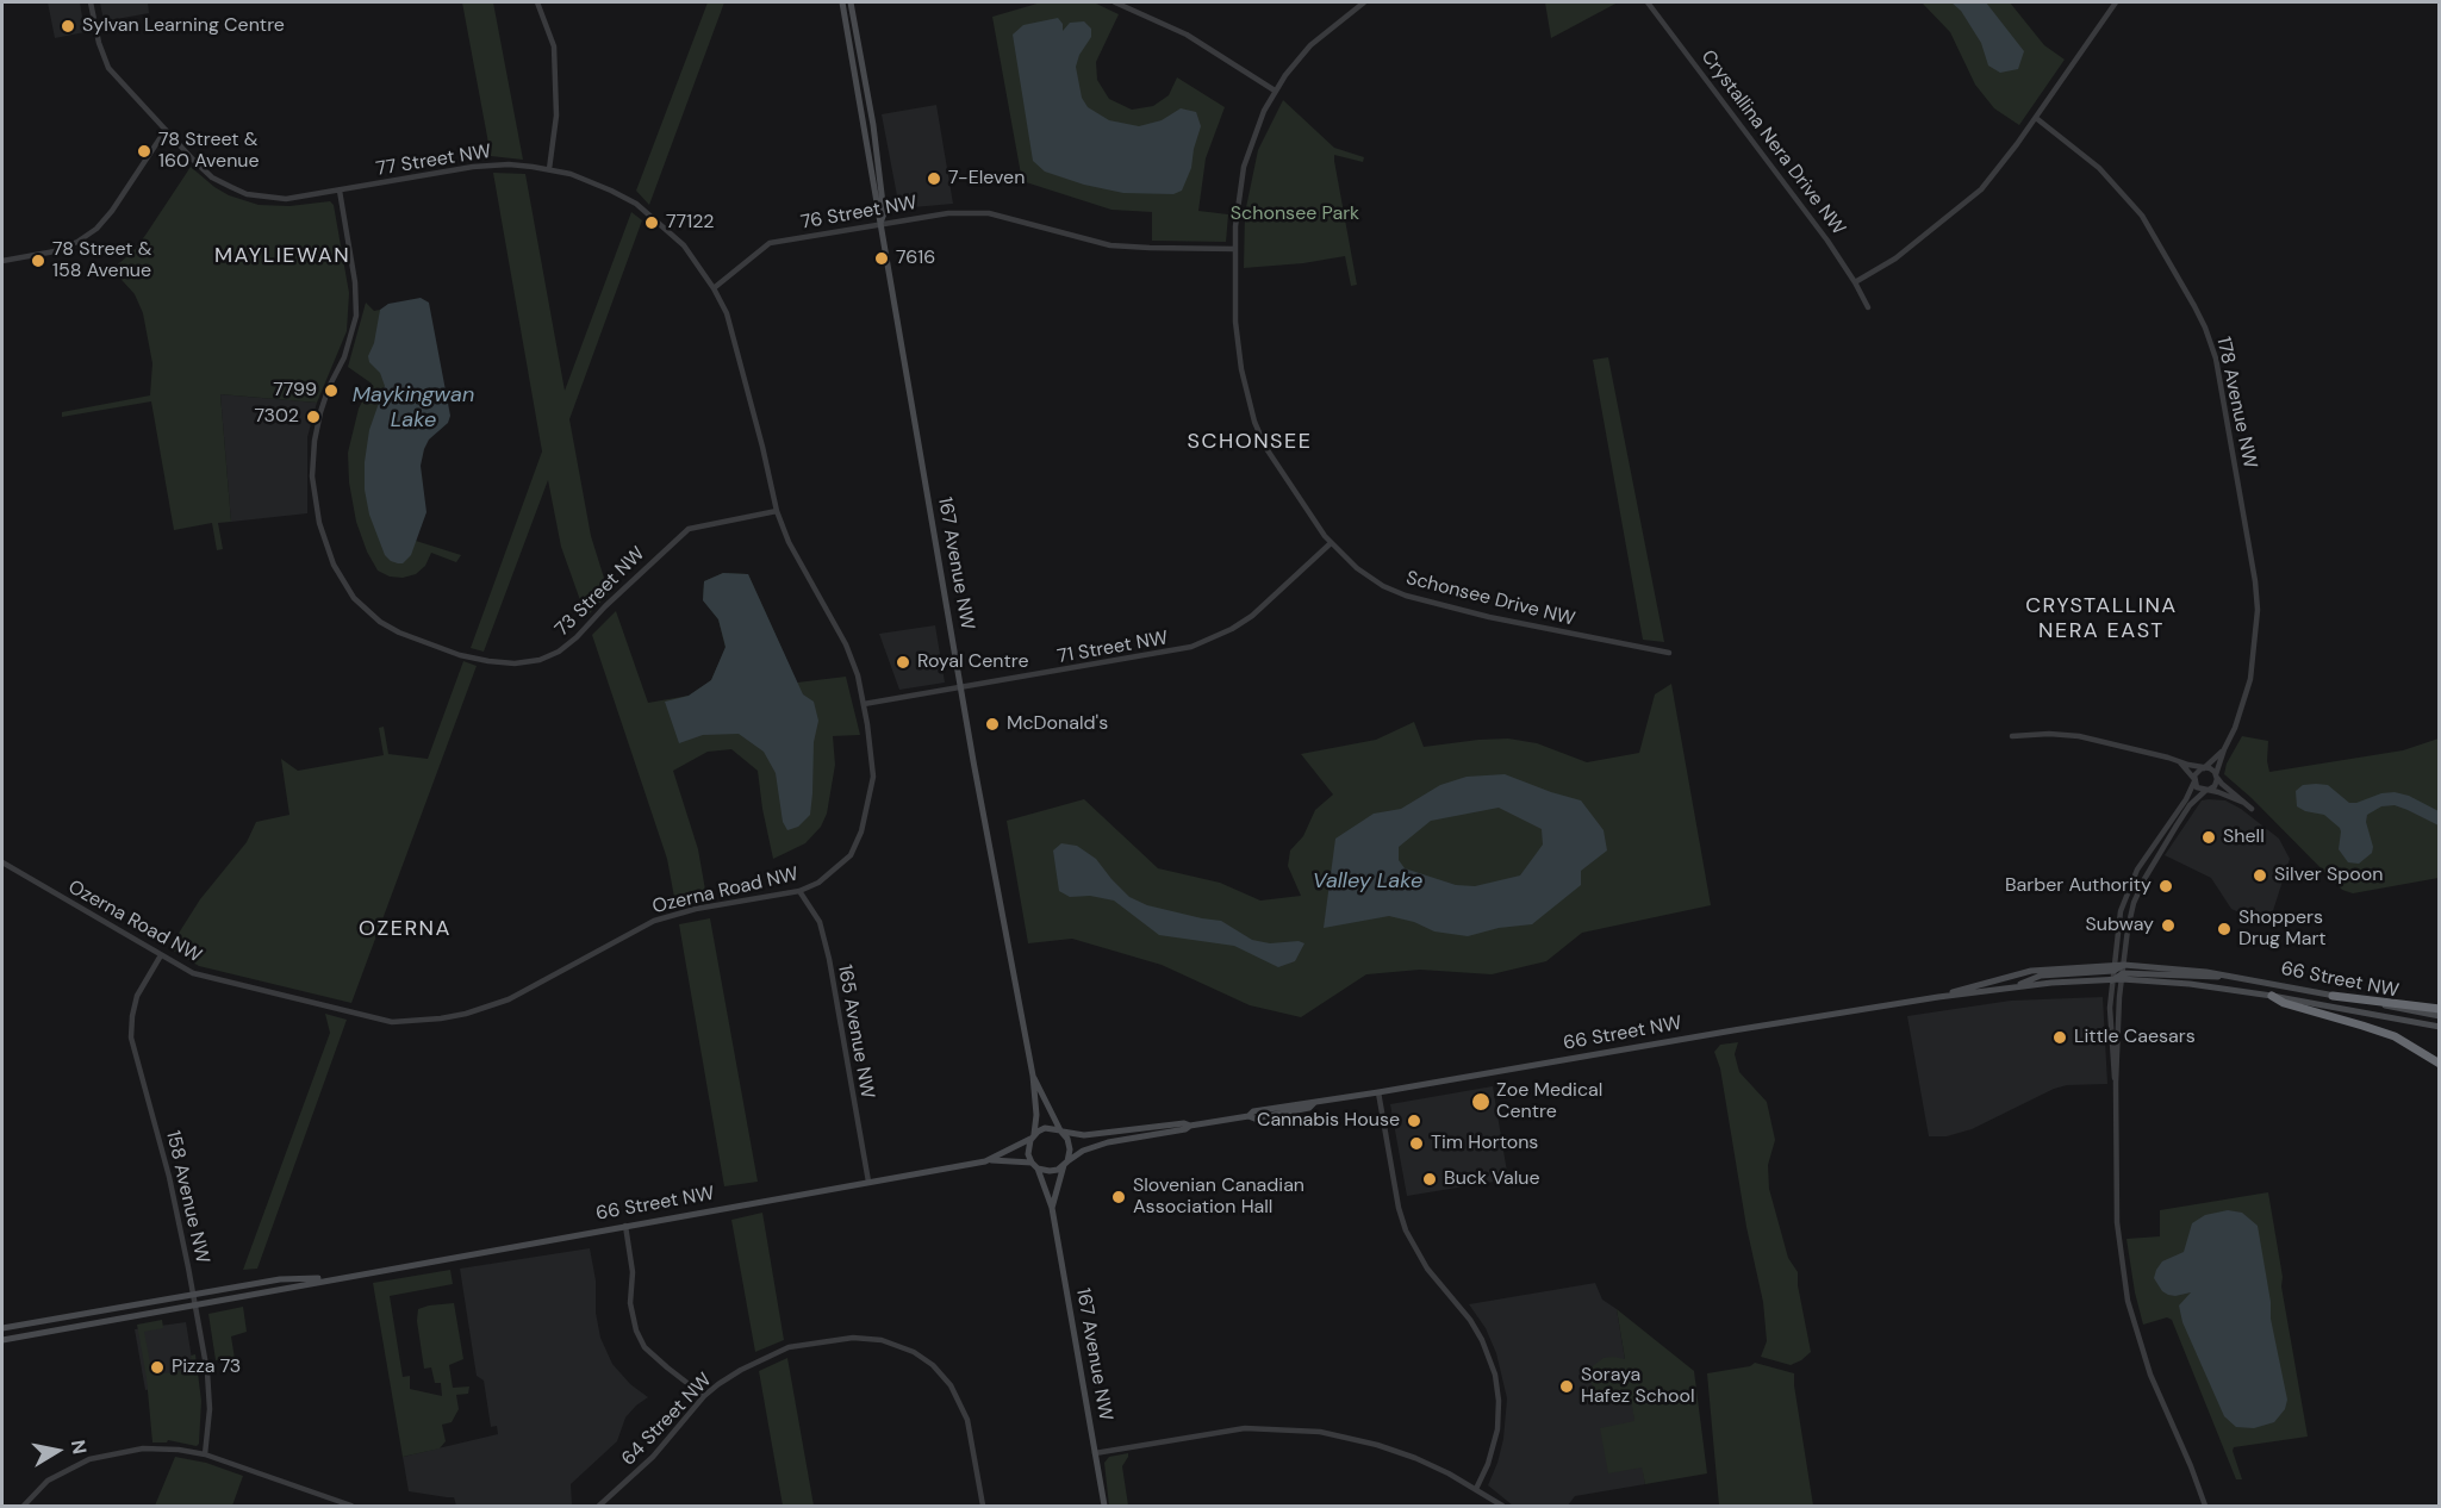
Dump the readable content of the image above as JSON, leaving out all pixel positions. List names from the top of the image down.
{
  "streets": {
    "main road": ["167 Avenue NW", "66 Street NW"],
    "street": [
      "Crystallina Nera Drive NW",
      "77 Street NW",
      "76 Street NW",
      "178 Avenue NW",
      "73 Street NW",
      "Schonsee Drive NW",
      "71 Street NW",
      "Ozerna Road NW",
      "165 Avenue NW",
      "158 Avenue NW",
      "64 Street NW"
    ]
  },
  "crossings": [
    ["77 Street NW", "73 Street NW"],
    ["77 Street NW", "Ozerna Road NW"],
    ["76 Street NW", "167 Avenue NW"],
    ["76 Street NW", "Schonsee Drive NW"],
    ["76 Street NW", "Ozerna Road NW"],
    ["167 Avenue NW", "71 Street NW"],
    ["167 Avenue NW", "66 Street NW"],
    ["73 Street NW", "Ozerna Road NW"],
    ["Schonsee Drive NW", "71 Street NW"],
    ["71 Street NW", "Ozerna Road NW"],
    ["Ozerna Road NW", "165 Avenue NW"],
    ["Ozerna Road NW", "158 Avenue NW"],
    ["66 Street NW", "165 Avenue NW"],
    ["66 Street NW", "158 Avenue NW"]
  ],
  "districts": [
    "MAYLIEWAN",
    "SCHONSEE",
    "CRYSTALLINA NERA EAST",
    "OZERNA"
  ],
  "water": ["Maykingwan Lake", "Valley Lake"],
  "parks": ["Schonsee Park"],
  "places": [
    "Sylvan Learning Centre",
    "78 Street & 160 Avenue",
    "7-Eleven",
    "77122",
    "7616",
    "78 Street & 158 Avenue",
    "7799",
    "7302",
    "Royal Centre",
    "McDonald's",
    "Shell",
    "Silver Spoon",
    "Barber Authority",
    "Subway",
    "Shoppers Drug Mart",
    "Little Caesars",
    "Zoe Medical Centre",
    "Cannabis House",
    "Tim Hortons",
    "Buck Value",
    "Slovenian Canadian Association Hall",
    "Pizza 73",
    "Soraya Hafez School"
  ],
  "north": "right"
}
